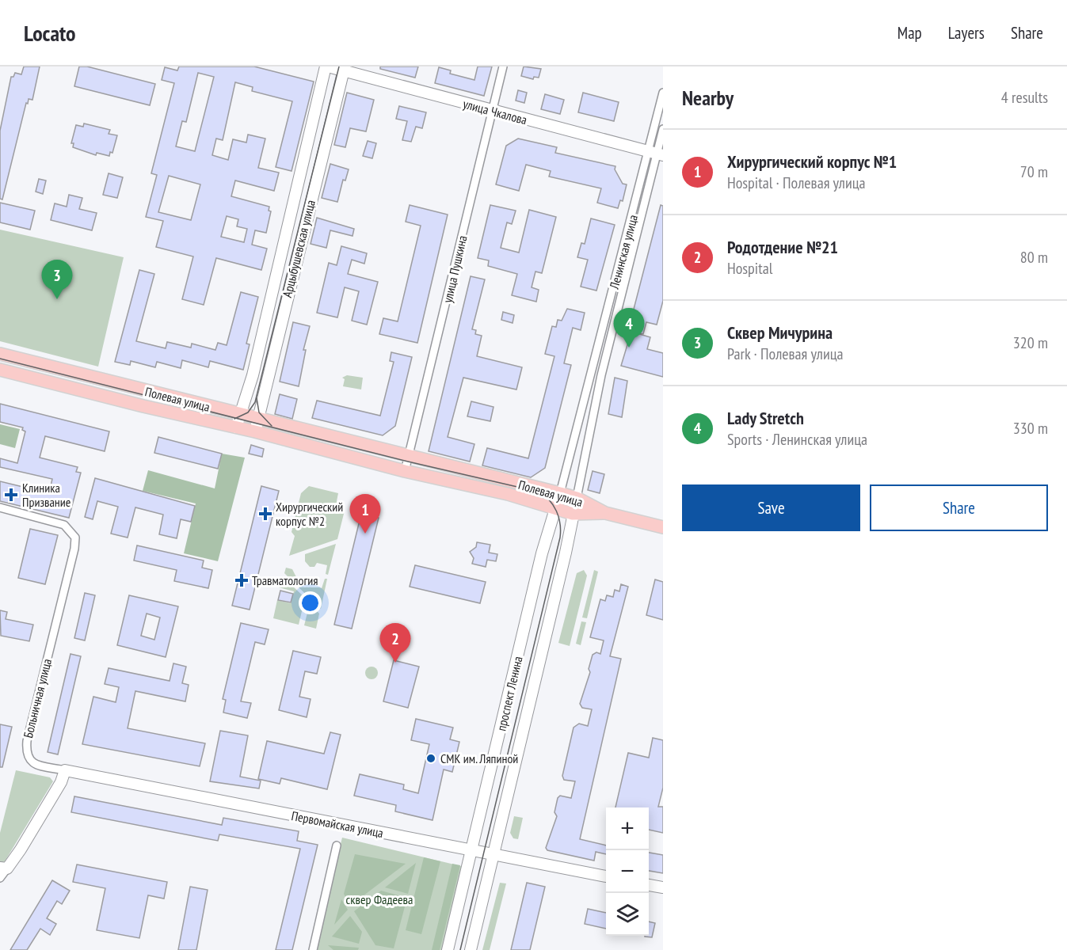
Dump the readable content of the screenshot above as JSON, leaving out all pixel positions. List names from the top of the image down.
{
  "streets": {
    "main road": [
      "улица Чкалова",
      "Арцыбушевская улица",
      "Полевая улица",
      "проспект Ленина",
      "Первомайская улица"
    ],
    "street": ["Ленинская улица", "улица Пушкина", "Больничная улица"]
  },
  "crossings": [
    ["улица Чкалова", "Арцыбушевская улица"],
    ["улица Чкалова", "Ленинская улица"],
    ["улица Чкалова", "улица Пушкина"],
    ["Арцыбушевская улица", "Полевая улица"],
    ["Ленинская улица", "Полевая улица"],
    ["Ленинская улица", "проспект Ленина"],
    ["улица Пушкина", "Полевая улица"],
    ["Полевая улица", "проспект Ленина"],
    ["проспект Ленина", "Первомайская улица"],
    ["Больничная улица", "Первомайская улица"]
  ],
  "parks": ["сквер Фадеева"],
  "places": {
    "health": ["Клиника Призвание", "Хирургический корпус №2", "Травматология"],
    "other": ["СМК им. Ляпиной"]
  },
  "page": {
    "header": "Locato",
    "nav": ["Map", "Layers", "Share"],
    "heading": ["Nearby", "4 results"],
    "list": [
      {
        "mark": "1",
        "name": "Хирургический корпус №1",
        "note": "Hospital · Полевая улица",
        "value": "70 m"
      },
      {
        "mark": "2",
        "name": "Родотдение №21",
        "note": "Hospital",
        "value": "80 m"
      },
      {
        "mark": "3",
        "name": "Сквер Мичурина",
        "note": "Park · Полевая улица",
        "value": "320 m"
      },
      {
        "mark": "4",
        "name": "Lady Stretch",
        "note": "Sports · Ленинская улица",
        "value": "330 m"
      }
    ],
    "pins": [
      "3",
      "4",
      "1",
      "2"
    ],
    "buttons": ["Save", "Share"],
    "map_buttons": ["+", "−"]
  }
}
